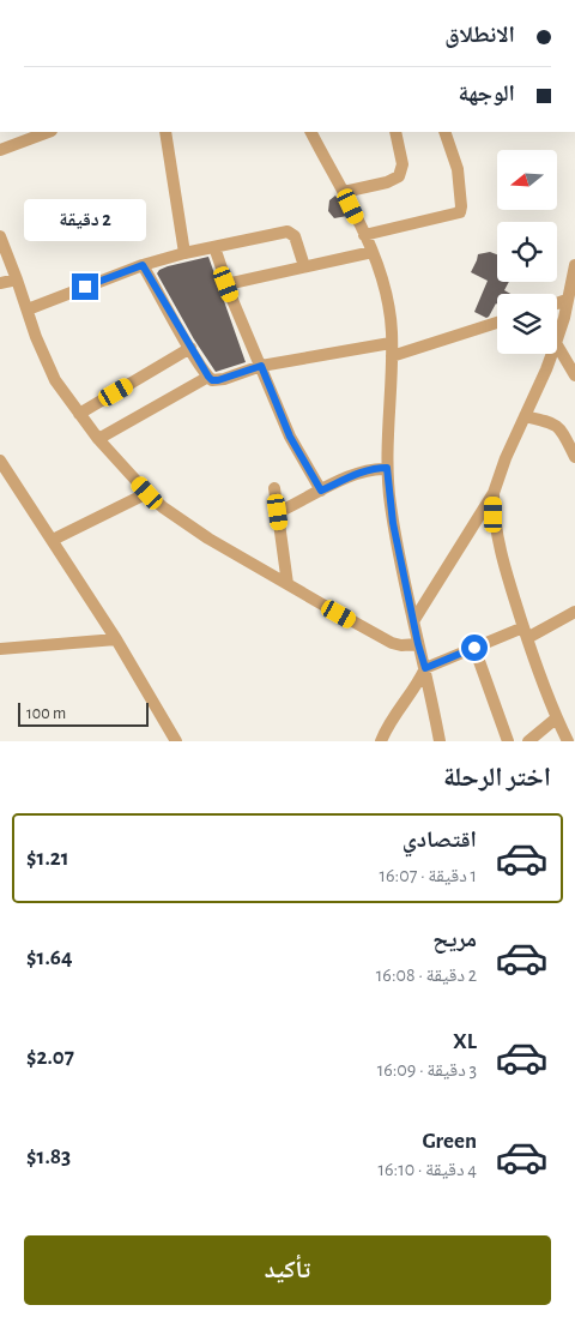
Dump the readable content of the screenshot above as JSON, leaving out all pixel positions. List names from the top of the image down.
{
  "scale_bar": "100 m",
  "north": "left",
  "page": {
    "banner": ["الانطلاق", "الوجهة"],
    "bubble": "2 دقيقة",
    "scale": "100 m",
    "heading": "اختر الرحلة",
    "list": [
      {
        "name": "اقتصادي",
        "note": "1 دقيقة · 16:07",
        "value": "$1.21"
      },
      {
        "name": "مريح",
        "note": "2 دقيقة · 16:08",
        "value": "$1.64"
      },
      {
        "name": "XL",
        "note": "3 دقيقة · 16:09",
        "value": "$2.07"
      },
      {
        "name": "Green",
        "note": "4 دقيقة · 16:10",
        "value": "$1.83"
      }
    ],
    "buttons": "تأكيد"
  }
}
